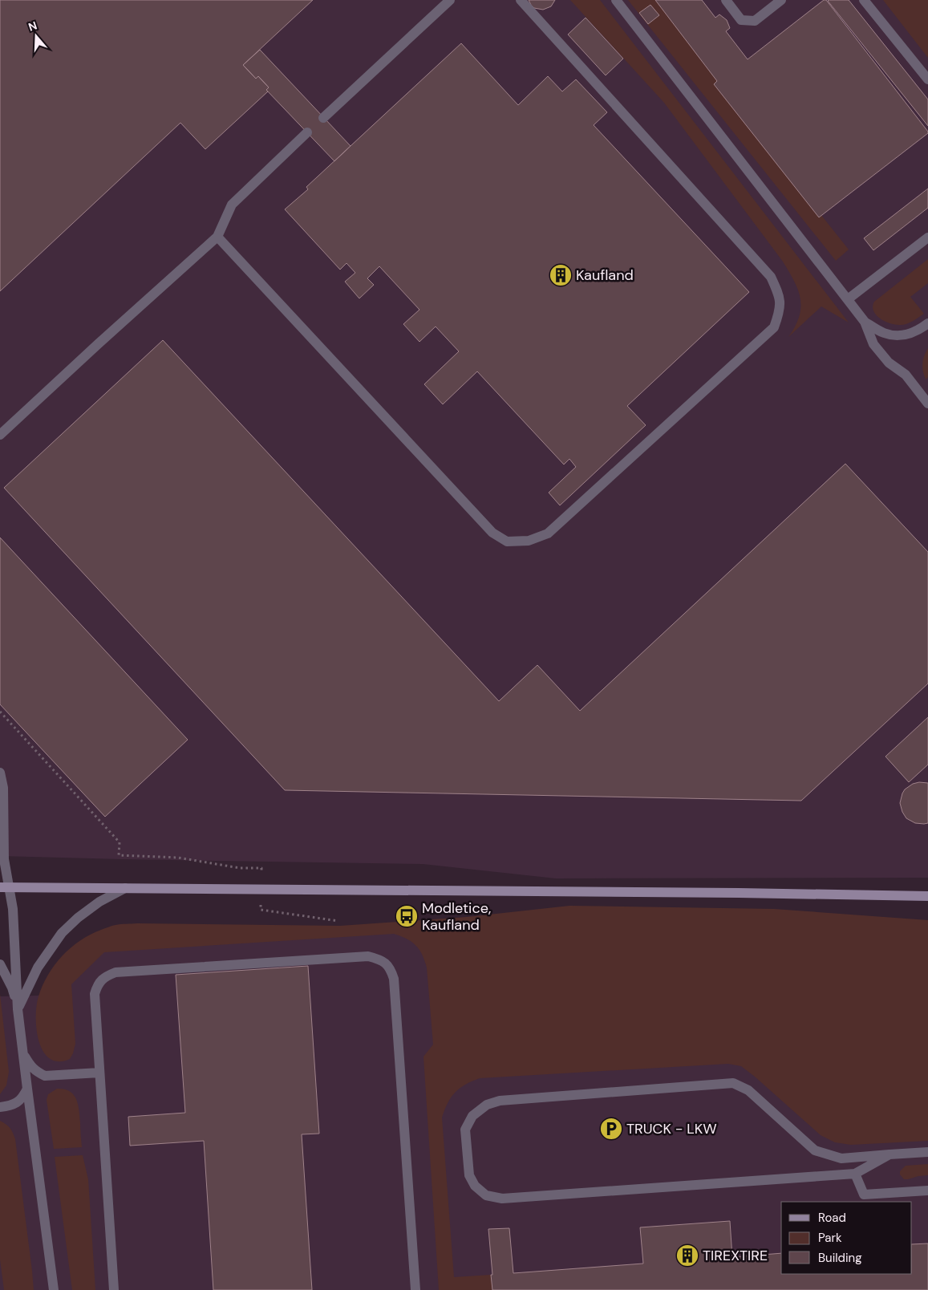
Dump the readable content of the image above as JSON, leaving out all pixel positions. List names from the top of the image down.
{
  "places": {
    "building": ["Kaufland", "TIREXTIRE"],
    "bus stop": ["Modletice, Kaufland"],
    "parking": ["TRUCK - LKW"]
  },
  "legend": ["Road", "Park", "Building"],
  "north": "top"
}
